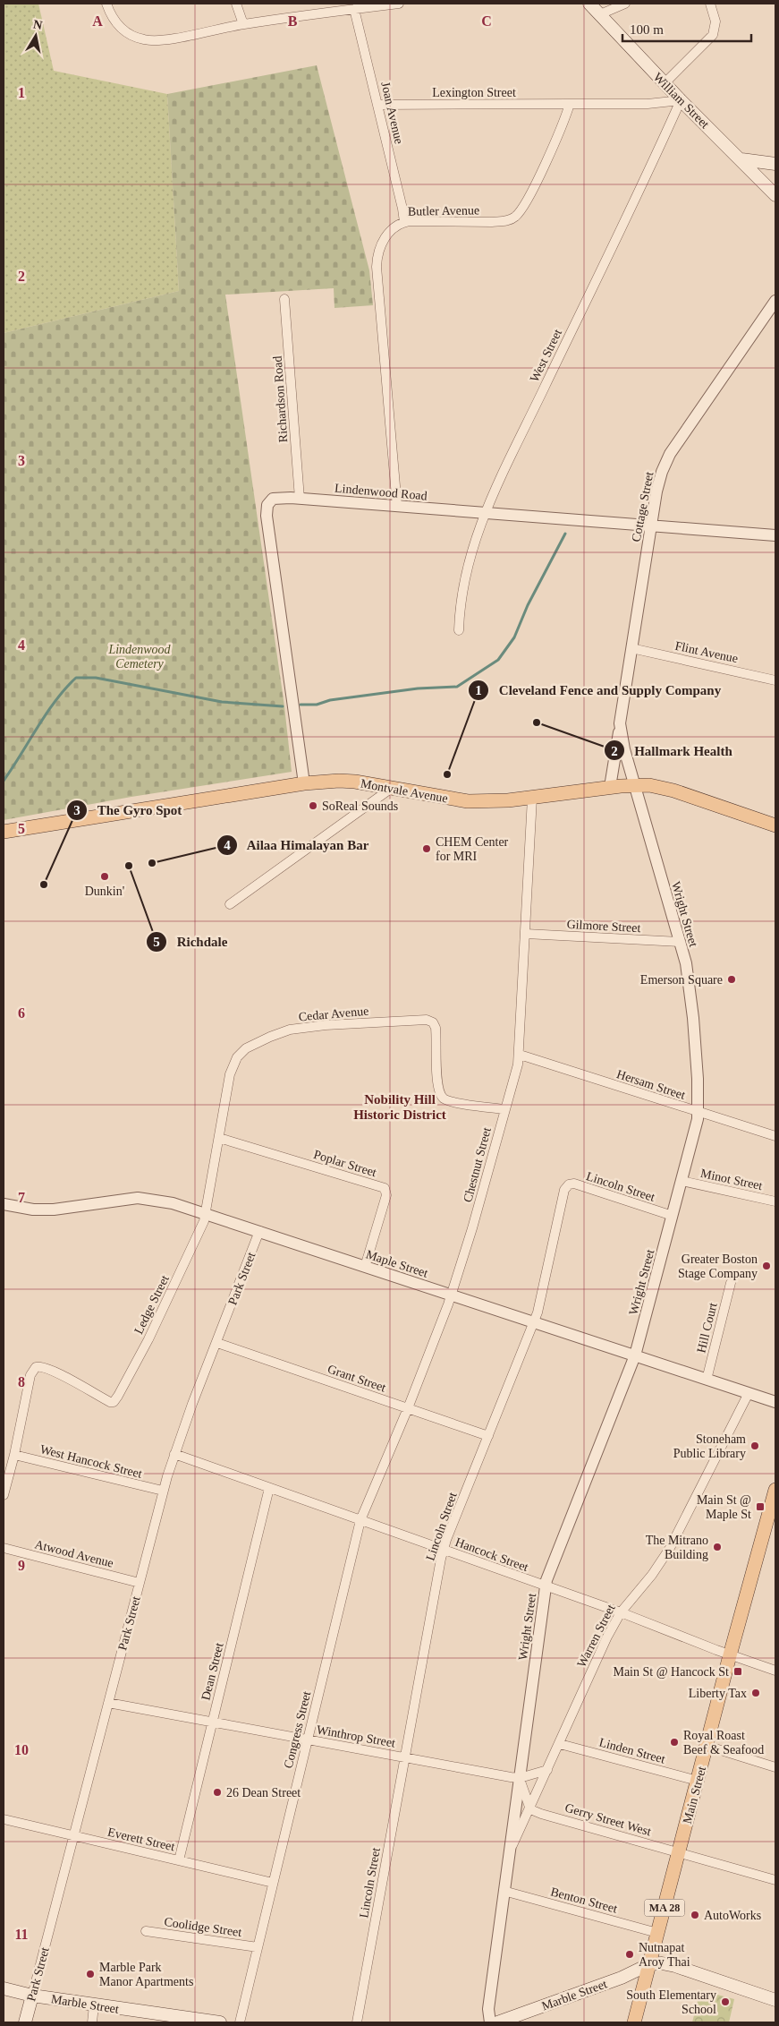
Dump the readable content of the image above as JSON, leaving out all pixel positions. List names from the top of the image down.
{
  "streets": {
    "main road": [
      "William Street",
      "Montvale Avenue",
      "Park Street",
      "Main Street",
      "MA 28",
      "Marble Street"
    ],
    "street": [
      "Lexington Street",
      "Joan Avenue",
      "Butler Avenue",
      "West Street",
      "Richardson Road",
      "Lindenwood Road",
      "Cottage Street",
      "Flint Avenue",
      "Wright Street",
      "Gilmore Street",
      "Cedar Avenue",
      "Hersam Street",
      "Poplar Street",
      "Chestnut Street",
      "Minot Street",
      "Lincoln Street",
      "Maple Street",
      "Ledge Street",
      "Hill Court",
      "Grant Street",
      "West Hancock Street",
      "Atwood Avenue",
      "Hancock Street",
      "Warren Street",
      "Dean Street",
      "Congress Street",
      "Winthrop Street",
      "Linden Street",
      "Gerry Street West",
      "Everett Street",
      "Benton Street",
      "Coolidge Street"
    ]
  },
  "crossings": [
    ["Lexington Street", "Joan Avenue"],
    ["Lexington Street", "Butler Avenue"],
    ["William Street", "West Street"],
    ["Joan Avenue", "Butler Avenue"],
    ["Butler Avenue", "Lindenwood Road"],
    ["West Street", "Lindenwood Road"],
    ["Richardson Road", "Lindenwood Road"],
    ["Lindenwood Road", "Cottage Street"],
    ["Lindenwood Road", "Montvale Avenue"],
    ["Cottage Street", "Flint Avenue"],
    ["Cottage Street", "Montvale Avenue"],
    ["Cottage Street", "Wright Street"],
    ["Montvale Avenue", "Wright Street"],
    ["Montvale Avenue", "Chestnut Street"],
    ["Wright Street", "Gilmore Street"],
    ["Wright Street", "Hersam Street"],
    ["Wright Street", "Minot Street"],
    ["Wright Street", "Lincoln Street"],
    ["Wright Street", "Maple Street"],
    ["Wright Street", "Hancock Street"],
    ["Wright Street", "Warren Street"],
    ["Wright Street", "Winthrop Street"],
    ["Gilmore Street", "Chestnut Street"],
    ["Cedar Avenue", "Poplar Street"],
    ["Cedar Avenue", "Chestnut Street"],
    ["Cedar Avenue", "Maple Street"],
    ["Cedar Avenue", "Ledge Street"],
    ["Hersam Street", "Chestnut Street"],
    ["Poplar Street", "Maple Street"],
    ["Chestnut Street", "Maple Street"],
    ["Chestnut Street", "Grant Street"],
    ["Chestnut Street", "Hancock Street"],
    ["Chestnut Street", "Congress Street"],
    ["Lincoln Street", "Maple Street"],
    ["Lincoln Street", "Grant Street"],
    ["Lincoln Street", "Hancock Street"],
    ["Lincoln Street", "Winthrop Street"],
    ["Maple Street", "Park Street"],
    ["Maple Street", "Ledge Street"],
    ["Maple Street", "Hill Court"],
    ["Maple Street", "Warren Street"],
    ["Park Street", "Grant Street"],
    ["Park Street", "West Hancock Street"],
    ["Park Street", "Atwood Avenue"],
    ["Park Street", "Hancock Street"],
    ["Park Street", "Winthrop Street"],
    ["Park Street", "Everett Street"],
    ["Park Street", "Marble Street"],
    ["Ledge Street", "West Hancock Street"],
    ["Hancock Street", "Warren Street"],
    ["Hancock Street", "Dean Street"],
    ["Hancock Street", "Congress Street"],
    ["Hancock Street", "Main Street"],
    ["Warren Street", "Winthrop Street"],
    ["Warren Street", "Linden Street"],
    ["Warren Street", "Gerry Street West"],
    ["Warren Street", "Benton Street"],
    ["Dean Street", "Winthrop Street"],
    ["Dean Street", "Everett Street"],
    ["Congress Street", "Winthrop Street"],
    ["Congress Street", "Everett Street"],
    ["Congress Street", "Coolidge Street"],
    ["Linden Street", "Main Street"],
    ["Main Street", "Gerry Street West"],
    ["Main Street", "Benton Street"],
    ["Main Street", "Marble Street"]
  ],
  "districts": ["Nobility Hill Historic District"],
  "parks": ["Lindenwood Cemetery"],
  "places": {
    "other": [
      "Hallmark Health",
      "Cleveland Fence and Supply Company",
      "SoReal Sounds",
      "CHEM Center for MRI",
      "Ailaa Himalayan Bar",
      "Richdale",
      "Dunkin'",
      "The Gyro Spot",
      "Emerson Square",
      "Greater Boston Stage Company",
      "Stoneham Public Library",
      "The Mitrano Building",
      "Liberty Tax",
      "Royal Roast Beef & Seafood",
      "26 Dean Street",
      "AutoWorks",
      "Nutnapat Aroy Thai",
      "Marble Park Manor Apartments",
      "South Elementary School"
    ],
    "transit": ["Main St @ Maple St", "Main St @ Hancock St"]
  },
  "scale_bar": "100 m",
  "north": "top",
  "grid": {
    "columns": ["A", "B", "C"],
    "rows": [
      "1",
      "2",
      "3",
      "4",
      "5",
      "6",
      "7",
      "8",
      "9",
      "10",
      "11"
    ]
  }
}
